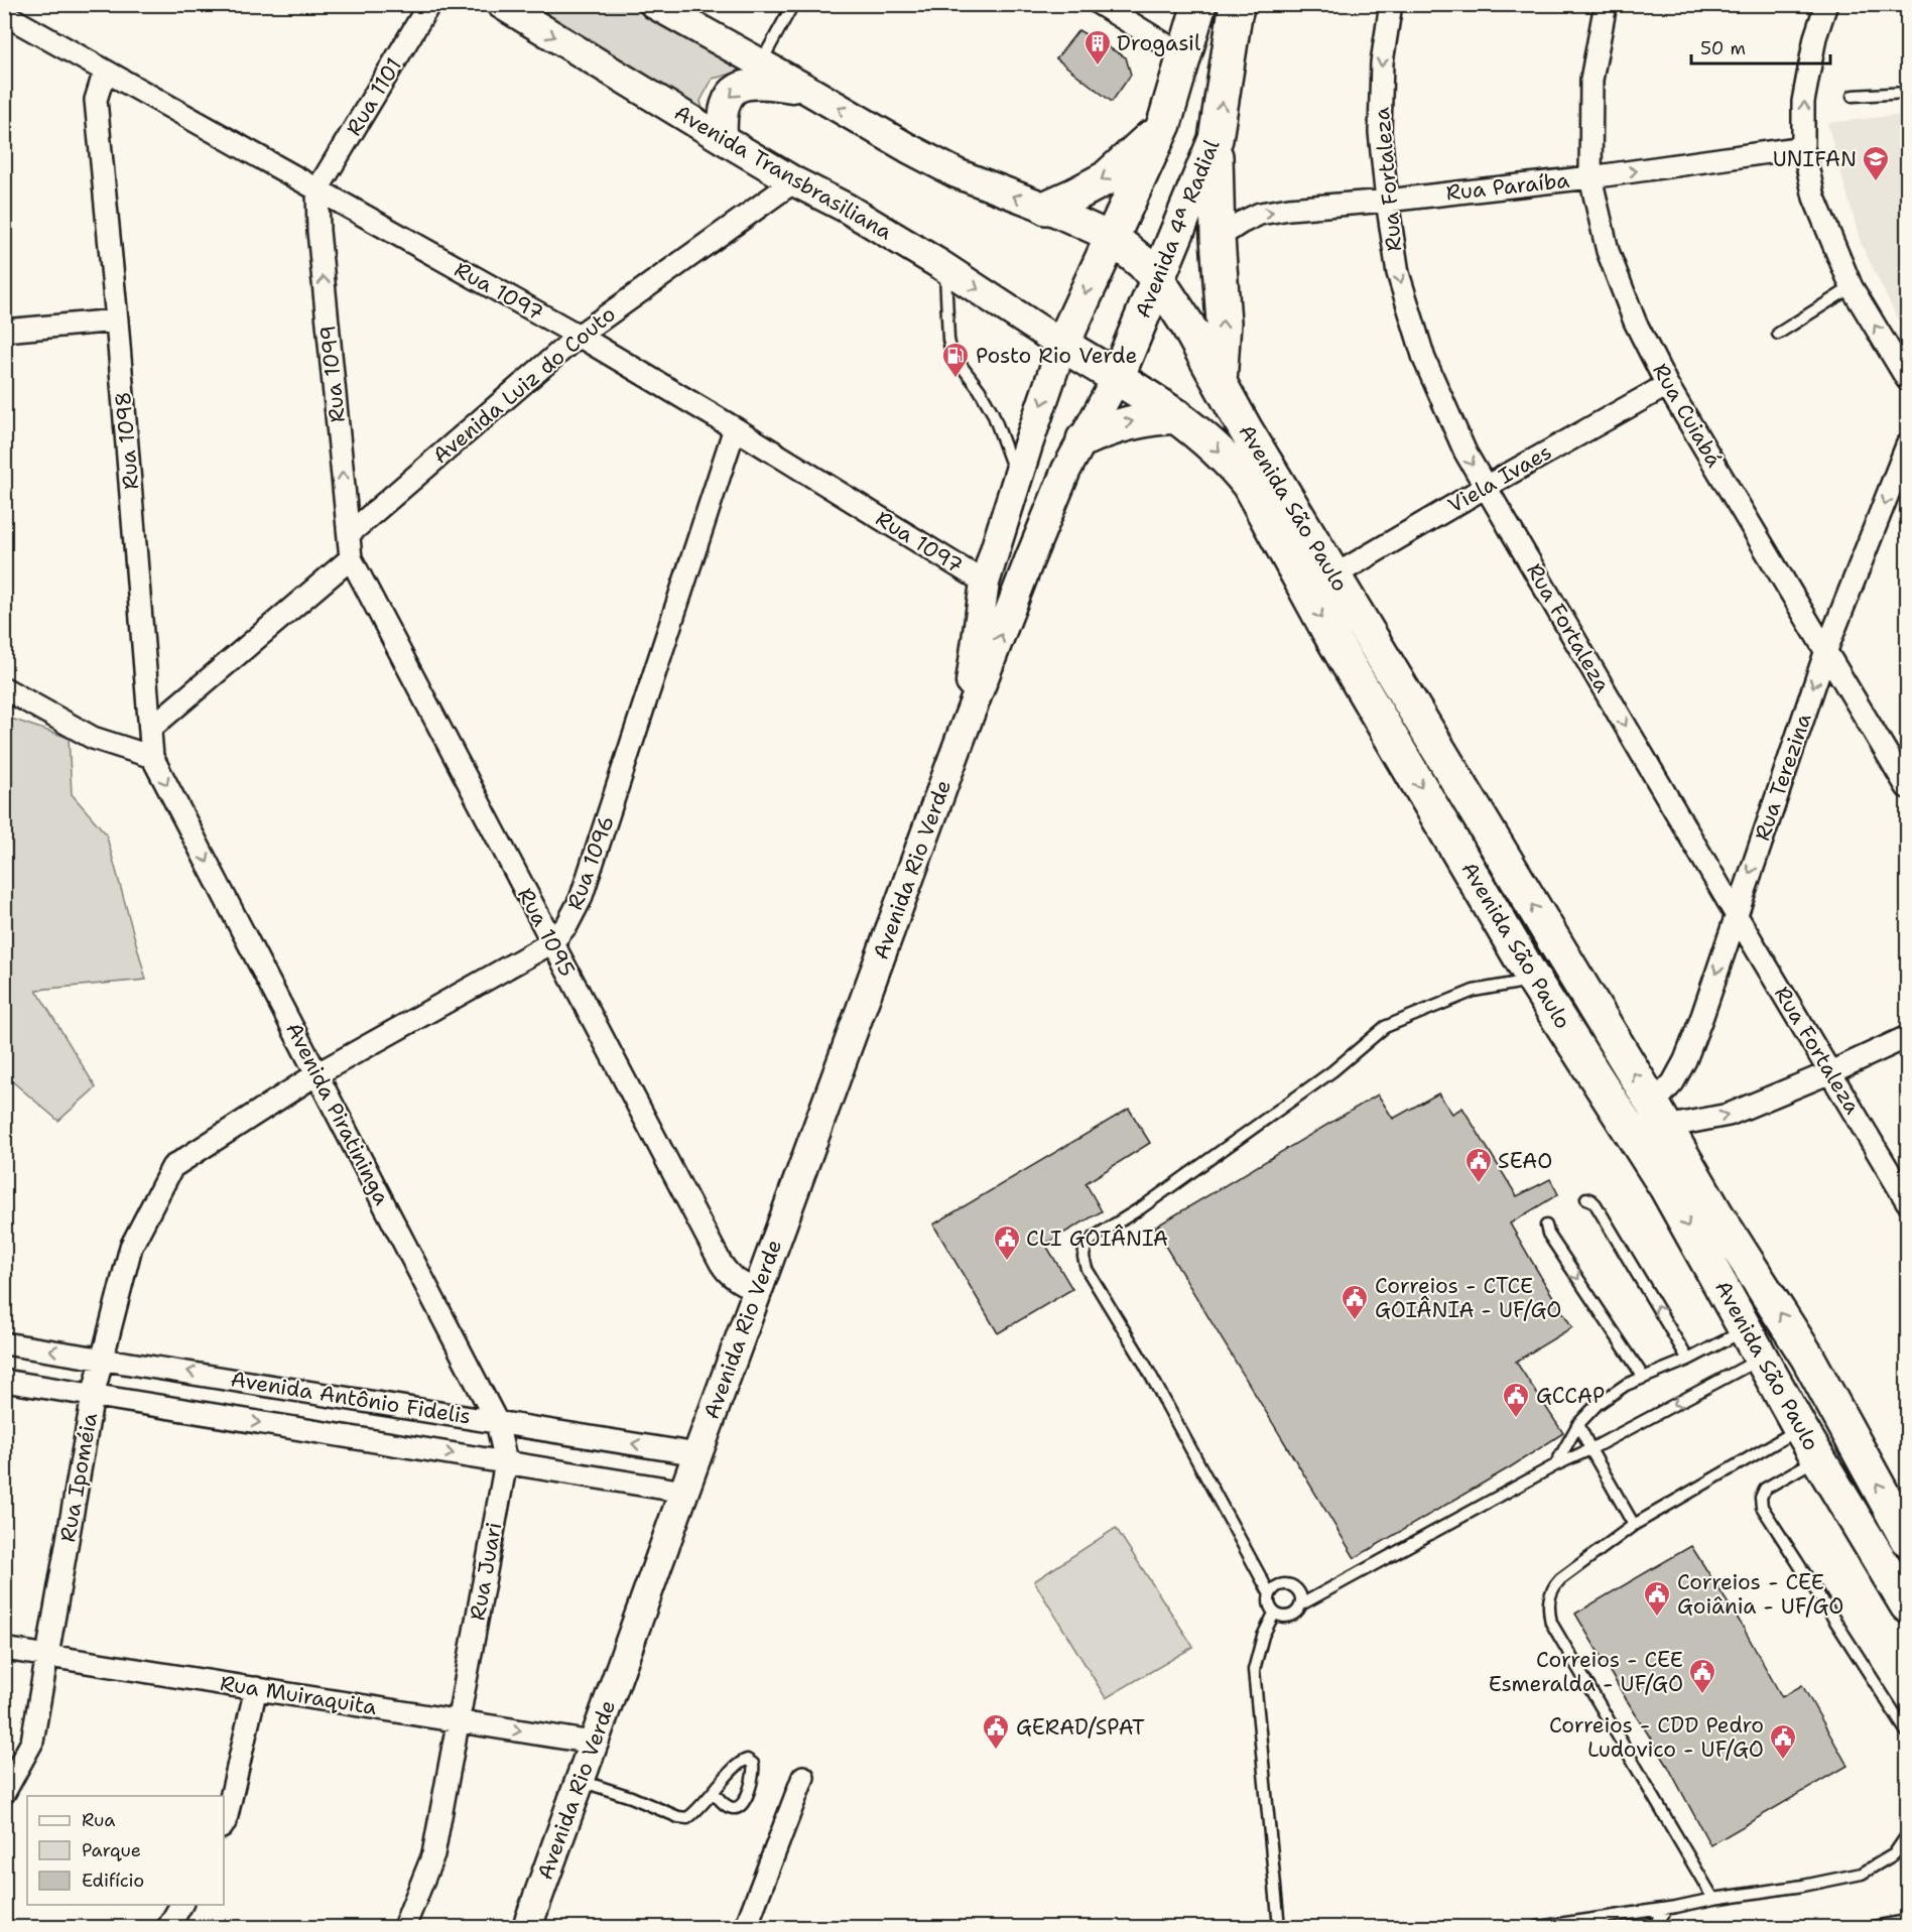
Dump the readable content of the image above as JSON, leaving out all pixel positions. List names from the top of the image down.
{
  "streets": {
    "main road": ["Avenida 4ª Radial", "Avenida São Paulo"],
    "street": [
      "Rua 1101",
      "Avenida Transbrasiliana",
      "Rua Fortaleza",
      "Rua Paraíba",
      "Rua 1097",
      "Rua 1099",
      "Avenida Luiz do Couto",
      "Rua Cuiabá",
      "Rua 1098",
      "Viela Ivaes",
      "Rua Terezina",
      "Rua 1096",
      "Avenida Rio Verde",
      "Rua 1095",
      "Avenida Piratininga",
      "Avenida Antônio Fidelis",
      "Rua Ipoméia",
      "Rua Juari",
      "Rua Muiraquita"
    ]
  },
  "crossings": [
    ["Rua 1101", "Rua 1097"],
    ["Rua 1101", "Rua 1099"],
    ["Avenida Transbrasiliana", "Avenida Luiz do Couto"],
    ["Avenida Transbrasiliana", "Avenida São Paulo"],
    ["Avenida Transbrasiliana", "Avenida Rio Verde"],
    ["Rua Fortaleza", "Rua Paraíba"],
    ["Rua Fortaleza", "Viela Ivaes"],
    ["Rua Fortaleza", "Rua Terezina"],
    ["Rua Paraíba", "Rua Cuiabá"],
    ["Avenida 4ª Radial", "Avenida São Paulo"],
    ["Avenida 4ª Radial", "Avenida Rio Verde"],
    ["Rua 1097", "Rua 1099"],
    ["Rua 1097", "Avenida Luiz do Couto"],
    ["Rua 1097", "Rua 1098"],
    ["Rua 1097", "Rua 1096"],
    ["Rua 1097", "Avenida Rio Verde"],
    ["Rua 1099", "Avenida Luiz do Couto"],
    ["Rua 1099", "Rua 1095"],
    ["Rua Cuiabá", "Viela Ivaes"],
    ["Rua Cuiabá", "Rua Terezina"],
    ["Rua 1098", "Avenida Piratininga"],
    ["Viela Ivaes", "Avenida São Paulo"],
    ["Avenida São Paulo", "Rua Terezina"],
    ["Avenida São Paulo", "Avenida Rio Verde"],
    ["Rua 1096", "Rua 1095"],
    ["Rua 1096", "Avenida Piratininga"],
    ["Rua 1096", "Rua Ipoméia"],
    ["Avenida Rio Verde", "Rua 1095"],
    ["Avenida Rio Verde", "Avenida Antônio Fidelis"],
    ["Avenida Rio Verde", "Rua Muiraquita"],
    ["Avenida Piratininga", "Avenida Antônio Fidelis"],
    ["Avenida Piratininga", "Rua Juari"],
    ["Avenida Antônio Fidelis", "Rua Ipoméia"],
    ["Avenida Antônio Fidelis", "Rua Juari"],
    ["Rua Ipoméia", "Rua Muiraquita"],
    ["Rua Juari", "Rua Muiraquita"]
  ],
  "one_way": [
    "Rua Fortaleza",
    "Rua Paraíba",
    "Rua 1099",
    "Rua Terezina",
    "Avenida Piratininga"
  ],
  "places": {
    "building": ["Drogasil"],
    "school or university": ["UNIFAN"],
    "fuel station": ["Posto Rio Verde"],
    "public building": [
      "SEAO",
      "CLI GOIÂNIA",
      "Correios - CTCE GOIÂNIA - UF/GO",
      "GCCAP",
      "Correios - CEE Goiânia - UF/GO",
      "Correios - CEE Esmeralda - UF/GO",
      "GERAD/SPAT",
      "Correios - CDD Pedro Ludovico - UF/GO"
    ]
  },
  "legend": ["Rua", "Parque", "Edifício"],
  "scale_bar": "50 m"
}
